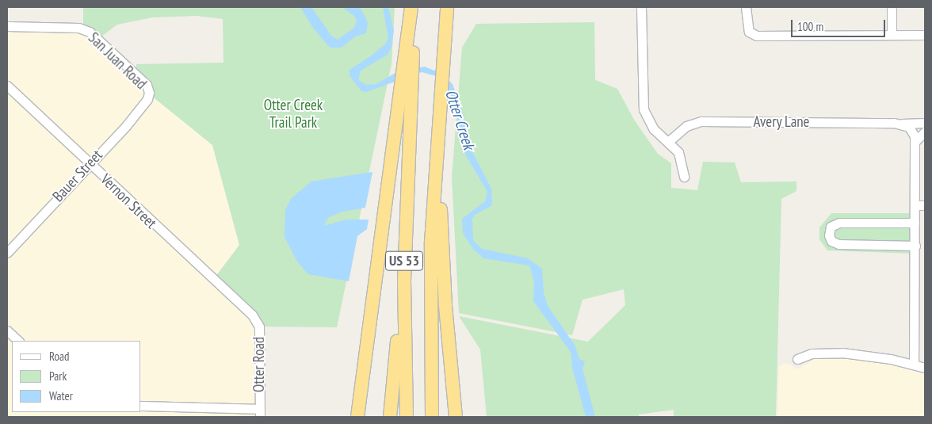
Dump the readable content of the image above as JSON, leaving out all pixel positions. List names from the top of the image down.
{
  "streets": {
    "highway": ["US 53"],
    "street": [
      "San Juan Road",
      "Avery Lane",
      "Bauer Street",
      "Vernon Street",
      "Otter Road"
    ]
  },
  "crossings": [
    ["San Juan Road", "Bauer Street"],
    ["Bauer Street", "Vernon Street"],
    ["Vernon Street", "Otter Road"]
  ],
  "water": ["Otter Creek"],
  "parks": ["Otter Creek Trail Park"],
  "legend": ["Road", "Park", "Water"],
  "scale_bar": "100 m"
}
